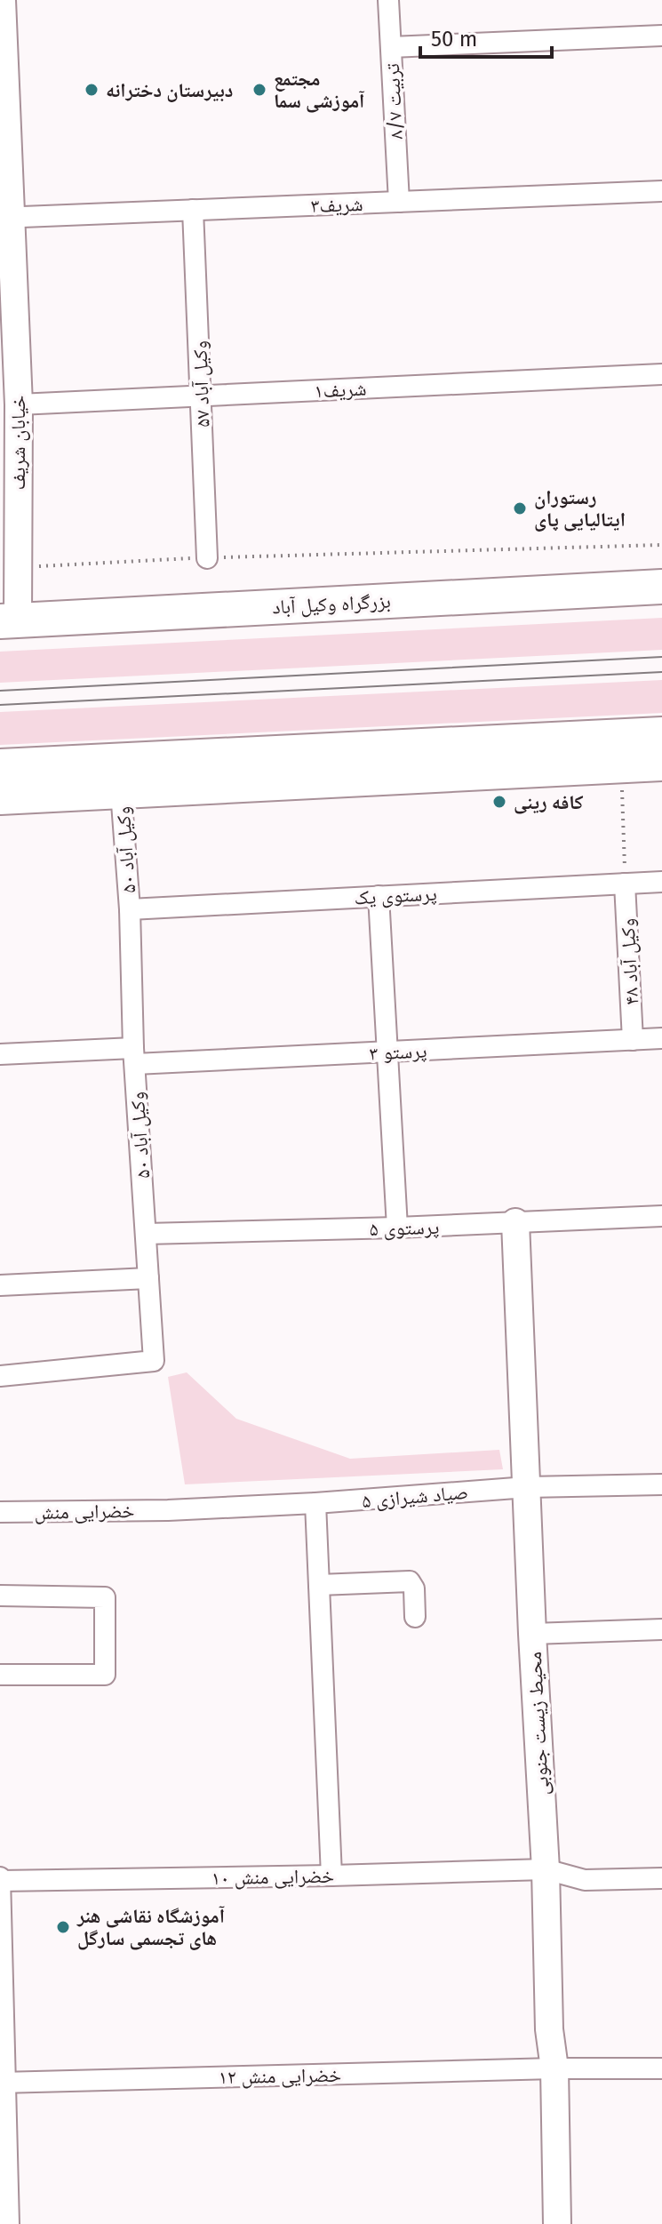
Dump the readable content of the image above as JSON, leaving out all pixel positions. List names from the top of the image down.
{
  "streets": {
    "highway": ["بزرگراه وکیل آباد"],
    "street": [
      "تربیت ۸/۷",
      "شریف٣",
      "۵۷ وکیل آباد",
      "شریف١",
      "خیابان شریف",
      "وکیل آباد ۵۰",
      "پرستوی یک",
      "۴۸ وکیل آباد",
      "پرستو ۳",
      "۵۰ وکیل آباد",
      "پرستوی ۵",
      "صیاد شیرازی ۵",
      "خضرایی منش",
      "محیط زیست جنوبی",
      "خضرایی منش ۱۰",
      "خضرایی منش ۱۲"
    ]
  },
  "crossings": [
    ["تربیت ۸/۷", "شریف٣"],
    ["شریف٣", "۵۷ وکیل آباد"],
    ["شریف٣", "خیابان شریف"],
    ["۵۷ وکیل آباد", "شریف١"],
    ["شریف١", "خیابان شریف"],
    ["خیابان شریف", "بزرگراه وکیل آباد"],
    ["وکیل آباد ۵۰", "پرستوی یک"],
    ["وکیل آباد ۵۰", "۵۰ وکیل آباد"],
    ["پرستوی یک", "۴۸ وکیل آباد"],
    ["پرستوی یک", "۵۰ وکیل آباد"],
    ["۴۸ وکیل آباد", "پرستو ۳"],
    ["پرستو ۳", "۵۰ وکیل آباد"],
    ["۵۰ وکیل آباد", "پرستوی ۵"],
    ["پرستوی ۵", "محیط زیست جنوبی"],
    ["صیاد شیرازی ۵", "خضرایی منش"],
    ["صیاد شیرازی ۵", "محیط زیست جنوبی"],
    ["محیط زیست جنوبی", "خضرایی منش ۱۰"],
    ["محیط زیست جنوبی", "خضرایی منش ۱۲"]
  ],
  "places": [
    "دبیرستان دخترانه",
    "مجتمع آموزشی سما",
    "رستوران ایتالیایی پای",
    "کافه رینی",
    "آموزشگاه نقاشی هنر های تجسمی سارگل"
  ],
  "scale_bar": "50 m"
}
